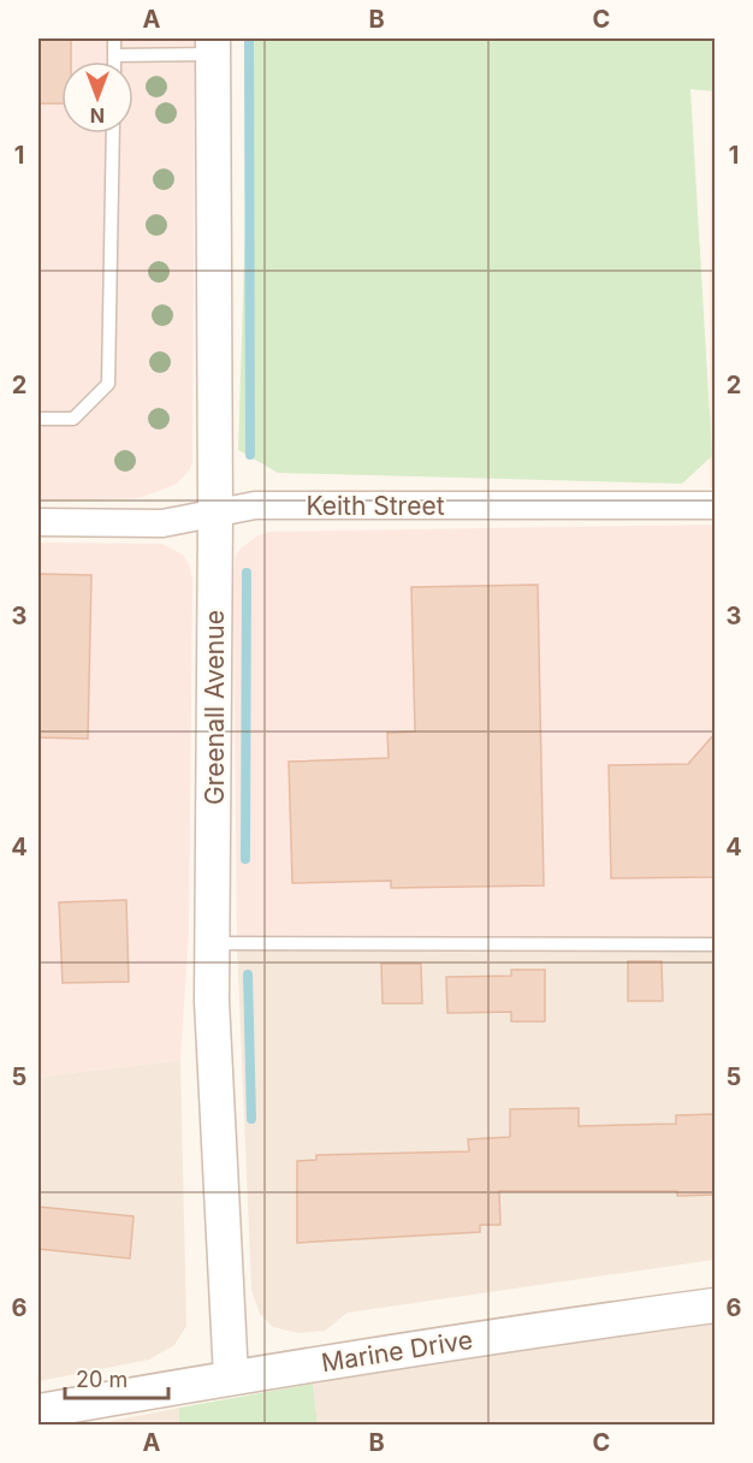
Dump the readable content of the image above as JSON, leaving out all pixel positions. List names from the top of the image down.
{
  "streets": {
    "street": ["Keith Street", "Greenall Avenue", "Marine Drive"]
  },
  "crossings": [
    ["Keith Street", "Greenall Avenue"],
    ["Greenall Avenue", "Marine Drive"]
  ],
  "scale_bar": "20 m",
  "north": "bottom",
  "grid": {
    "columns": ["A", "B", "C"],
    "rows": [
      "1",
      "2",
      "3",
      "4",
      "5",
      "6"
    ]
  }
}
